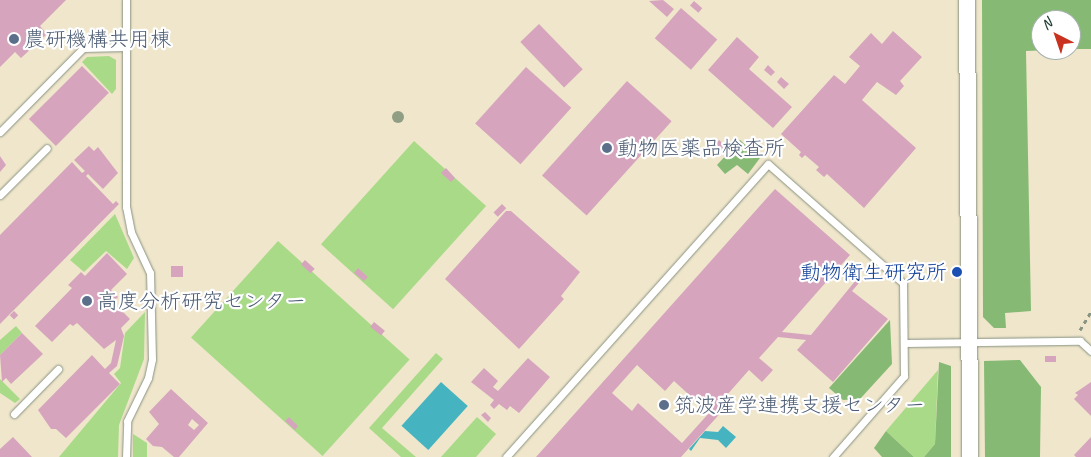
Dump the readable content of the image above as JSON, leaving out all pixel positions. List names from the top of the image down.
{
  "places": [
    "農研機構共用棟",
    "動物医薬品検査所",
    "動物衛生研究所",
    "高度分析研究センター",
    "筑波産学連携支援センター"
  ],
  "north": "top left"
}
